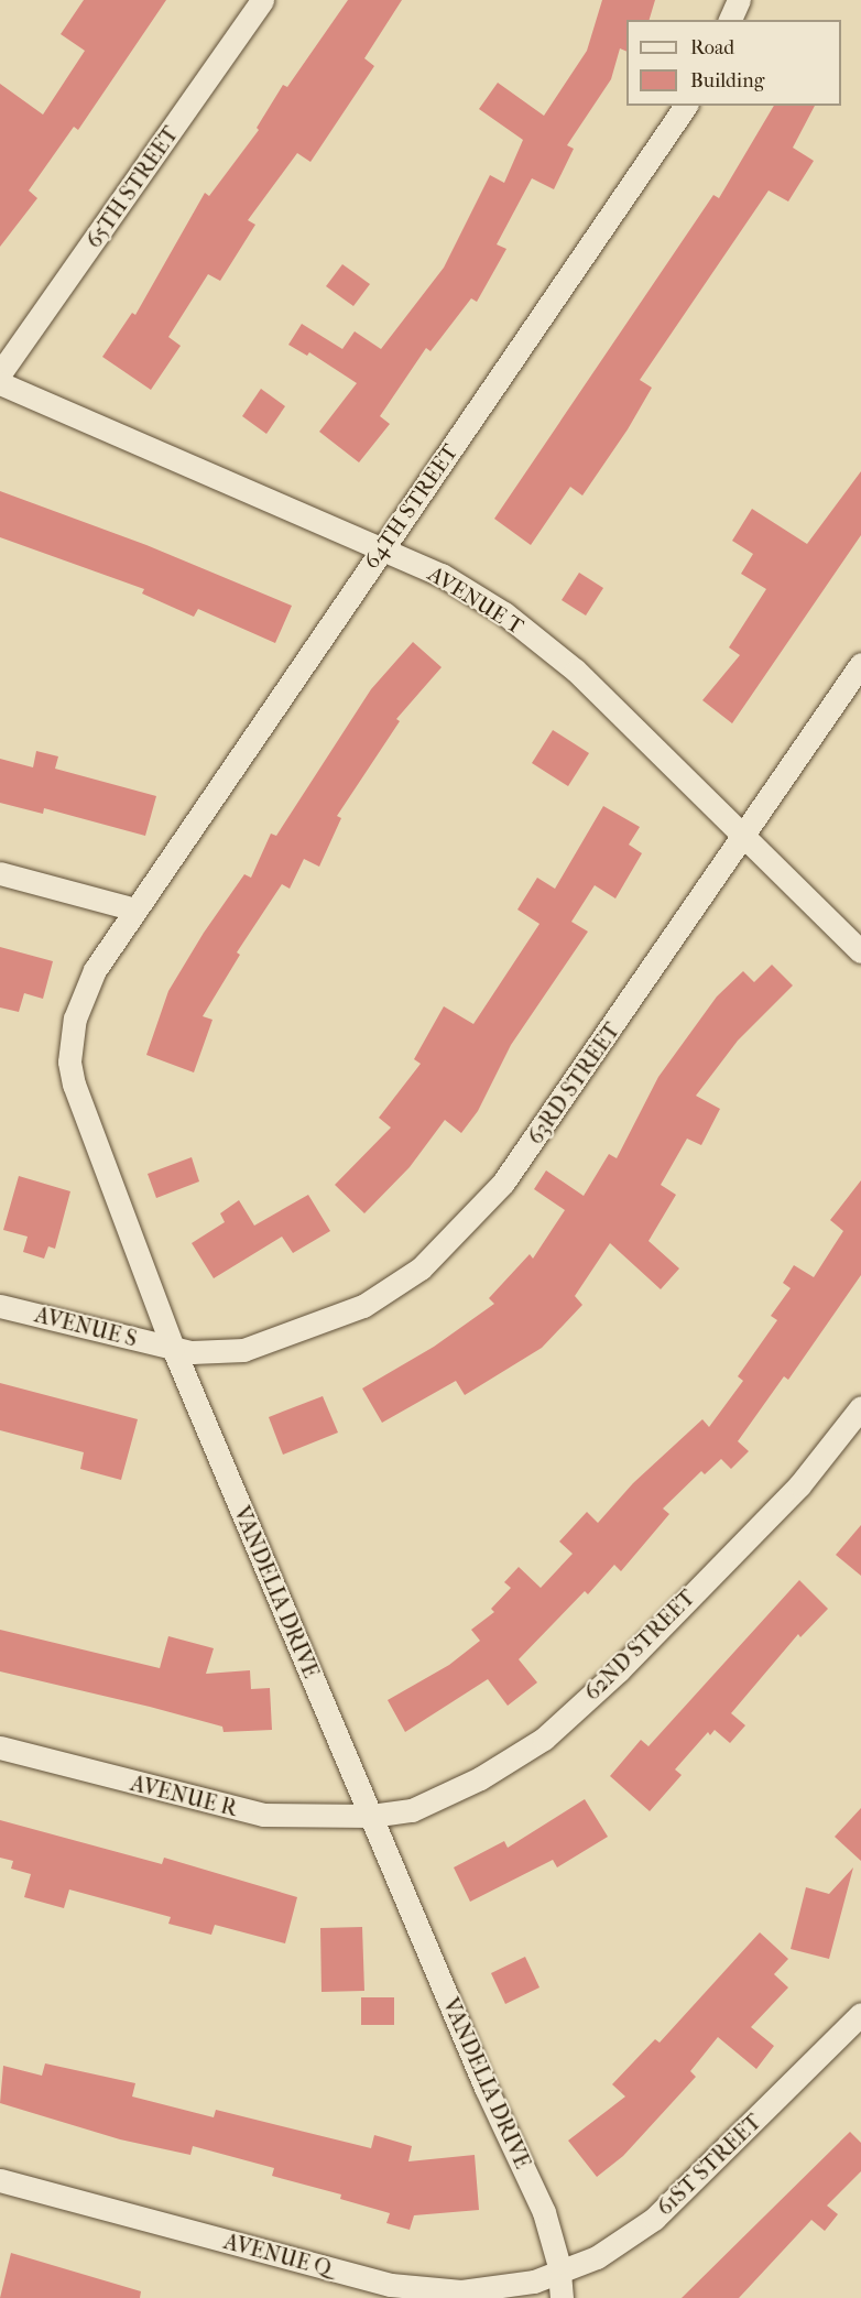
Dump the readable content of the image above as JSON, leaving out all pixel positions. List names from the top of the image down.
{
  "streets": {
    "street": [
      "65TH STREET",
      "64TH STREET",
      "AVENUE T",
      "63RD STREET",
      "AVENUE S",
      "VANDELIA DRIVE",
      "62ND STREET",
      "AVENUE R",
      "61ST STREET",
      "AVENUE Q"
    ]
  },
  "crossings": [
    ["64TH STREET", "AVENUE T"],
    ["64TH STREET", "VANDELIA DRIVE"],
    ["AVENUE T", "63RD STREET"],
    ["63RD STREET", "AVENUE S"],
    ["63RD STREET", "VANDELIA DRIVE"],
    ["AVENUE S", "VANDELIA DRIVE"],
    ["VANDELIA DRIVE", "62ND STREET"],
    ["VANDELIA DRIVE", "AVENUE R"],
    ["VANDELIA DRIVE", "61ST STREET"],
    ["VANDELIA DRIVE", "AVENUE Q"],
    ["62ND STREET", "AVENUE R"],
    ["61ST STREET", "AVENUE Q"]
  ],
  "legend": ["Road", "Building"]
}
